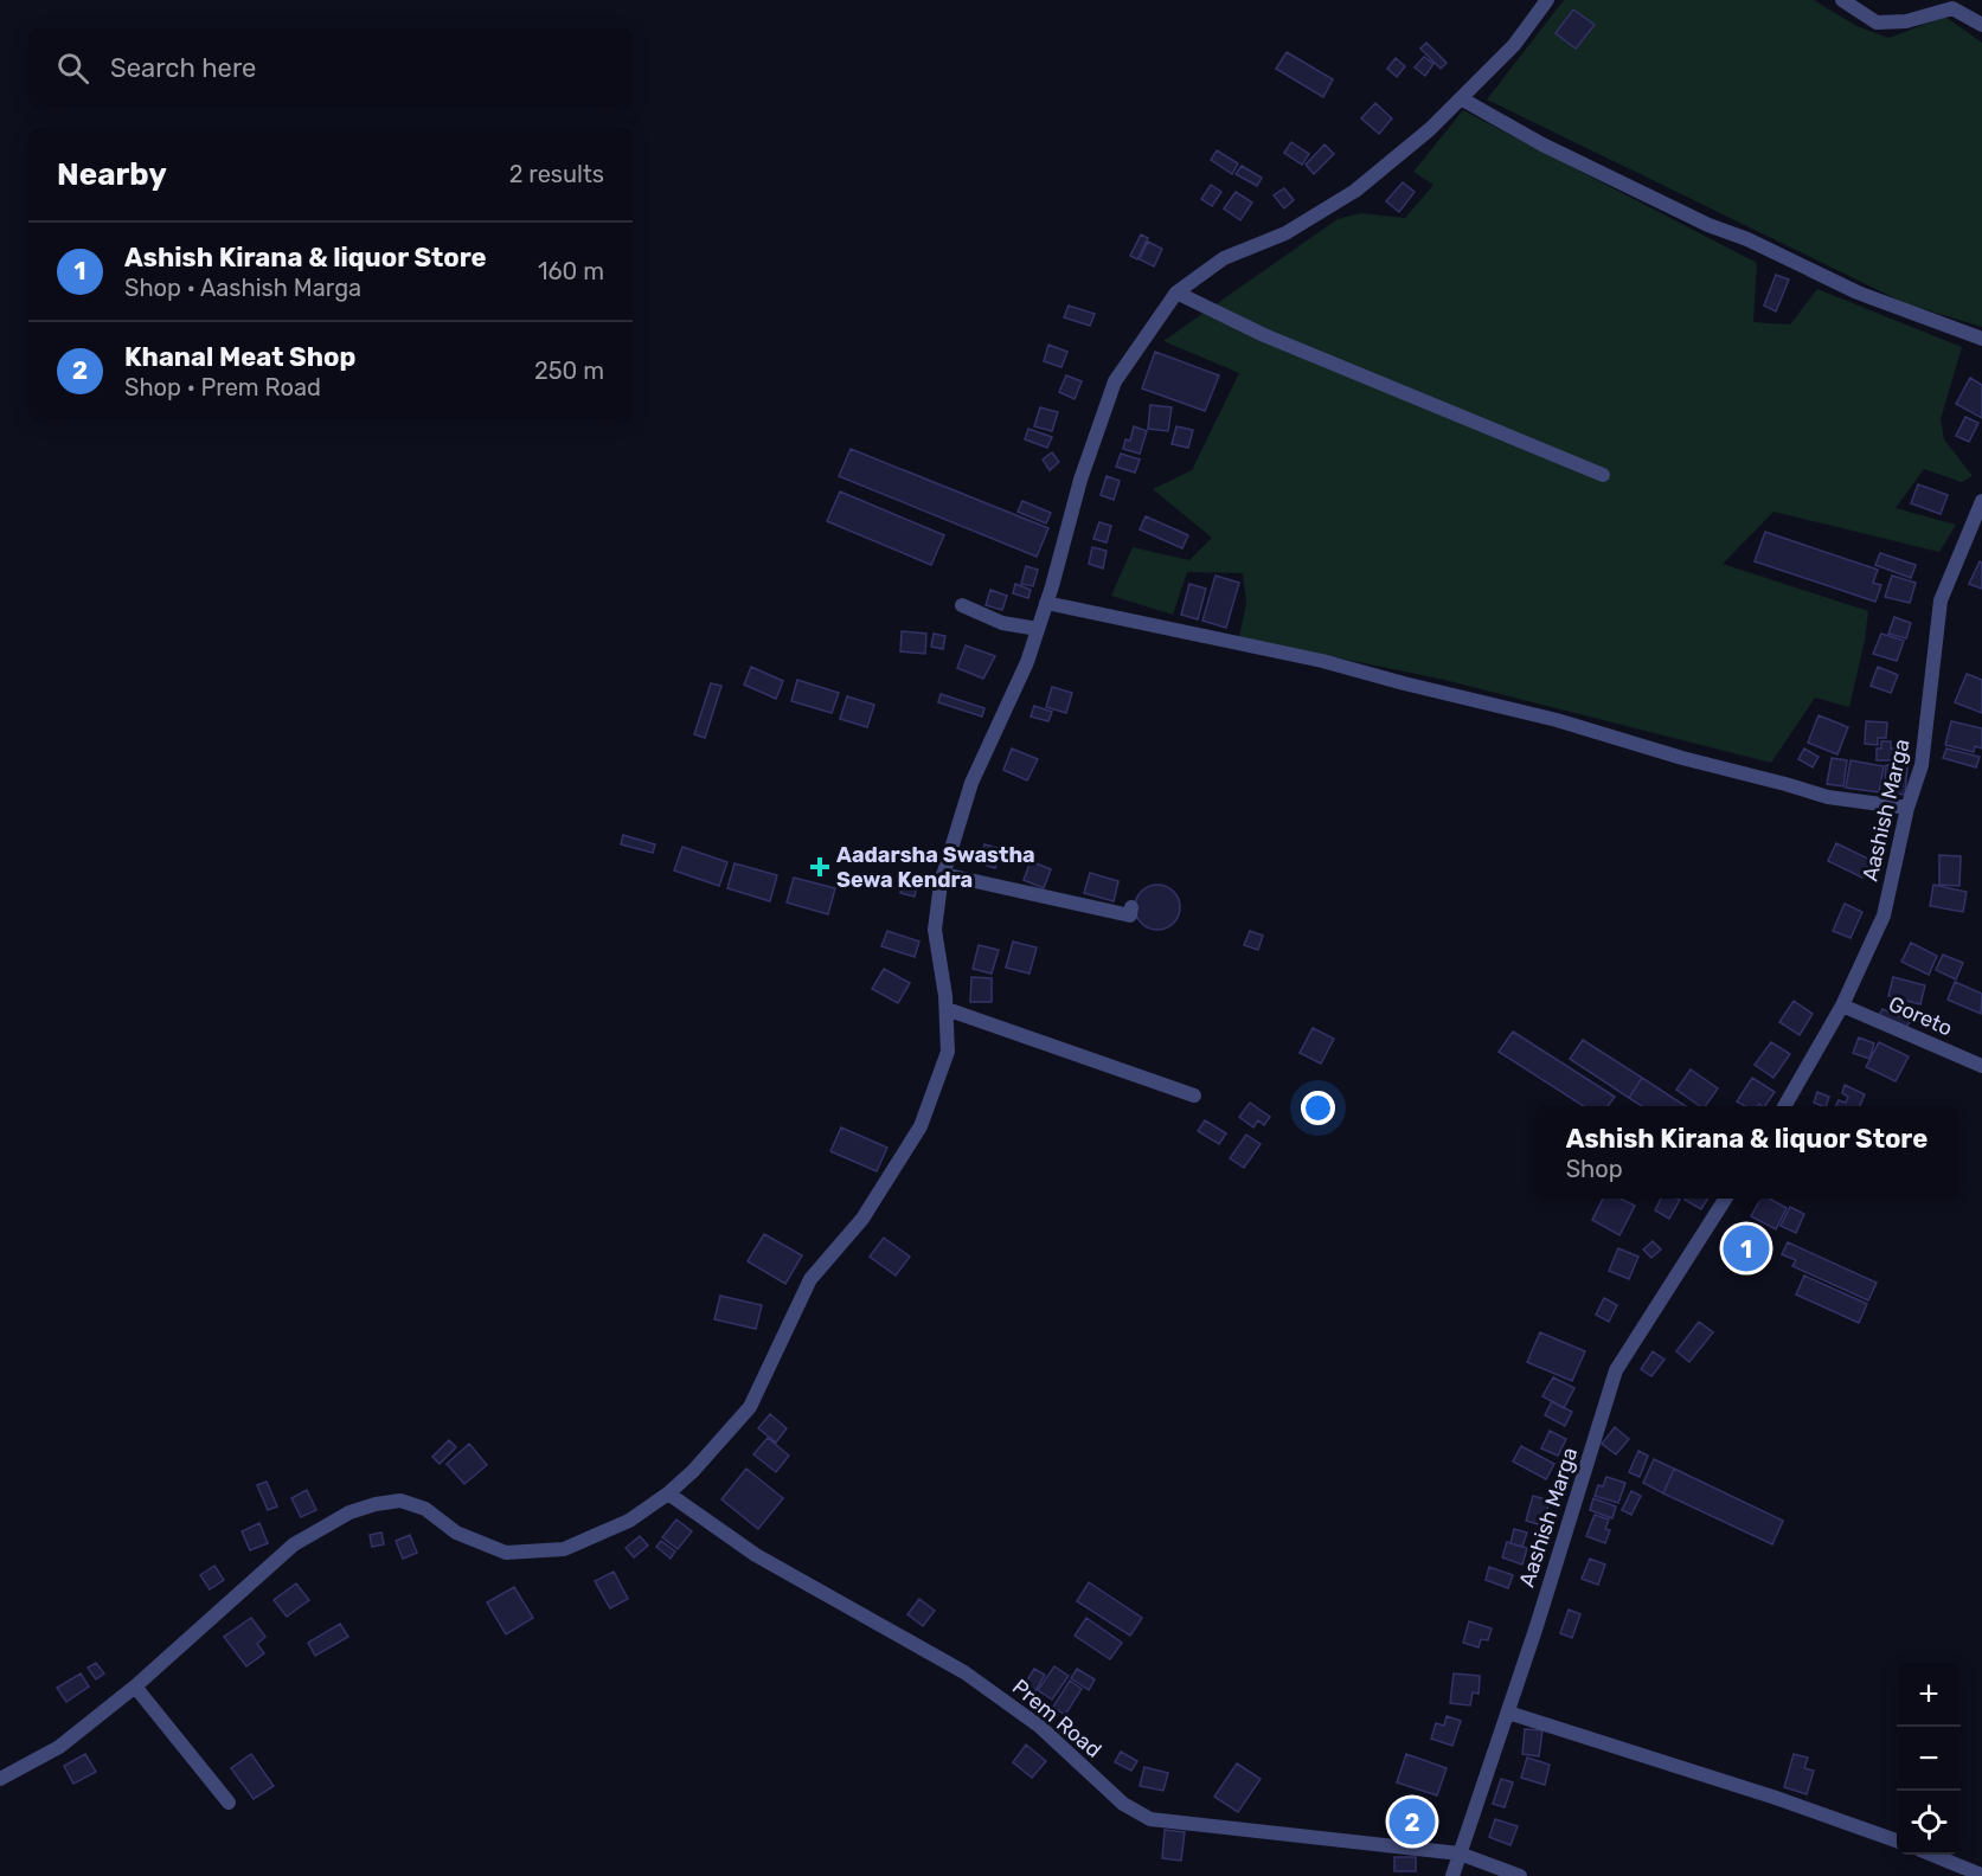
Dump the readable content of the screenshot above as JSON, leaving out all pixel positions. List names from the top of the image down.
{
  "streets": {
    "street": ["Aashish Marga", "Goreto", "Prem Road"]
  },
  "crossings": [
    ["Aashish Marga", "Goreto"],
    ["Aashish Marga", "Prem Road"]
  ],
  "places": {
    "health": ["Aadarsha Swastha Sewa Kendra"]
  },
  "page": {
    "search": "Search here",
    "heading": ["Nearby", "2 results"],
    "list": [
      {
        "mark": "1",
        "name": "Ashish Kirana & liquor Store",
        "note": "Shop · Aashish Marga",
        "value": "160 m"
      },
      {
        "mark": "2",
        "name": "Khanal Meat Shop",
        "note": "Shop · Prem Road",
        "value": "250 m"
      }
    ],
    "popup": ["Ashish Kirana & liquor Store", "Shop"],
    "pins": ["1", "2"],
    "map_buttons": ["+", "−"]
  }
}
